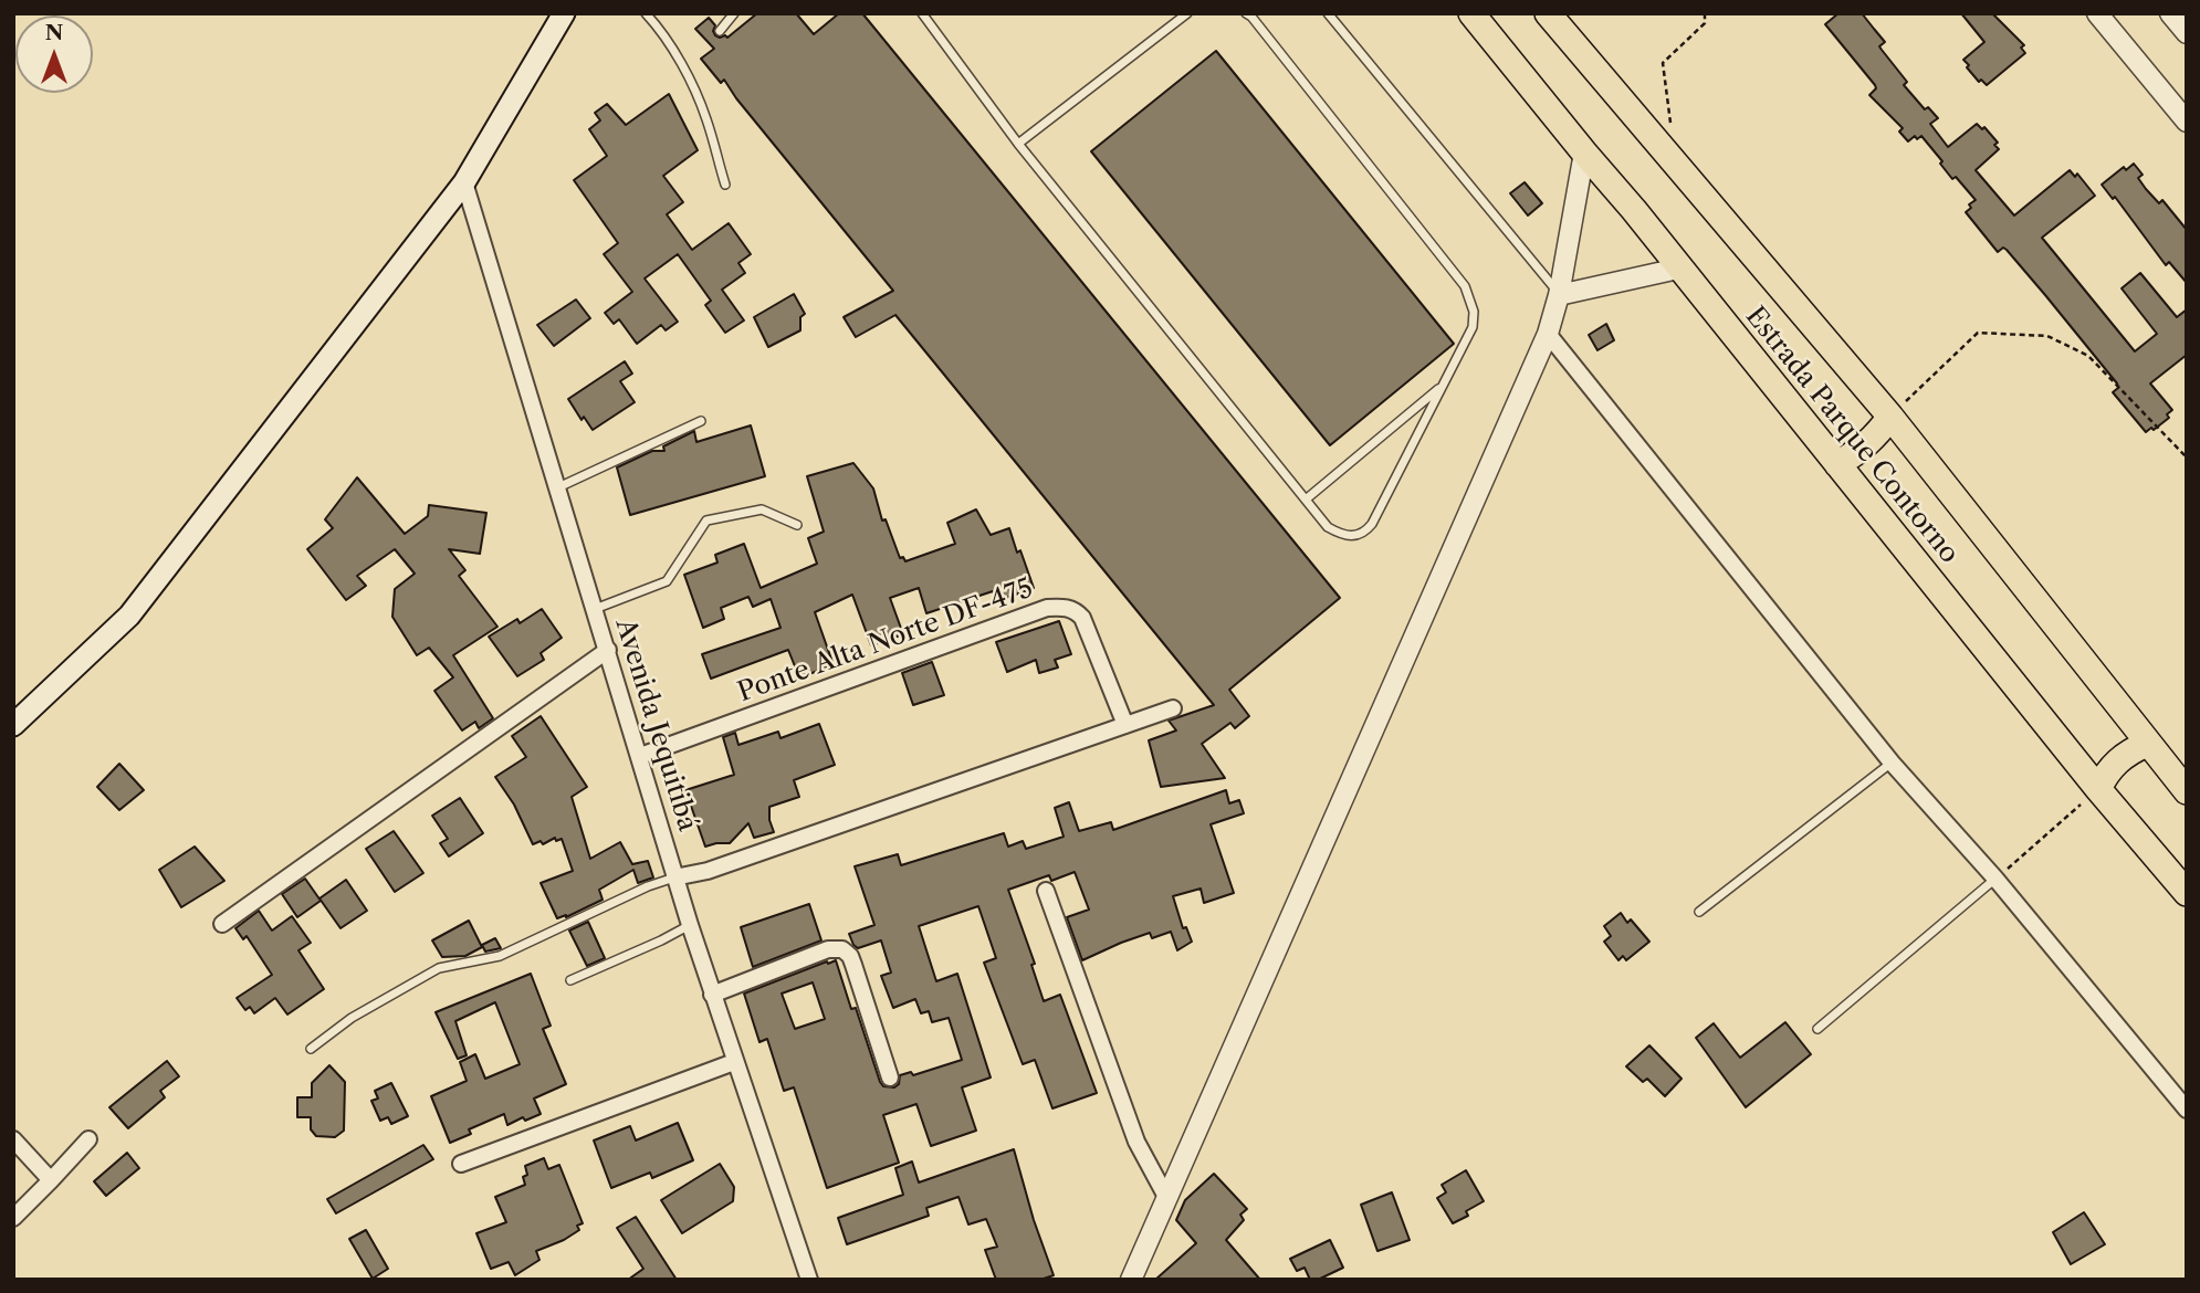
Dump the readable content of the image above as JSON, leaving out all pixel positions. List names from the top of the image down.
{
  "streets": {
    "highway": ["Estrada Parque Contorno"],
    "street": ["Ponte Alta Norte DF-475", "Avenida Jequitibá"]
  },
  "crossings": [
    ["Ponte Alta Norte DF-475", "Avenida Jequitibá"]
  ],
  "north": "top"
}
